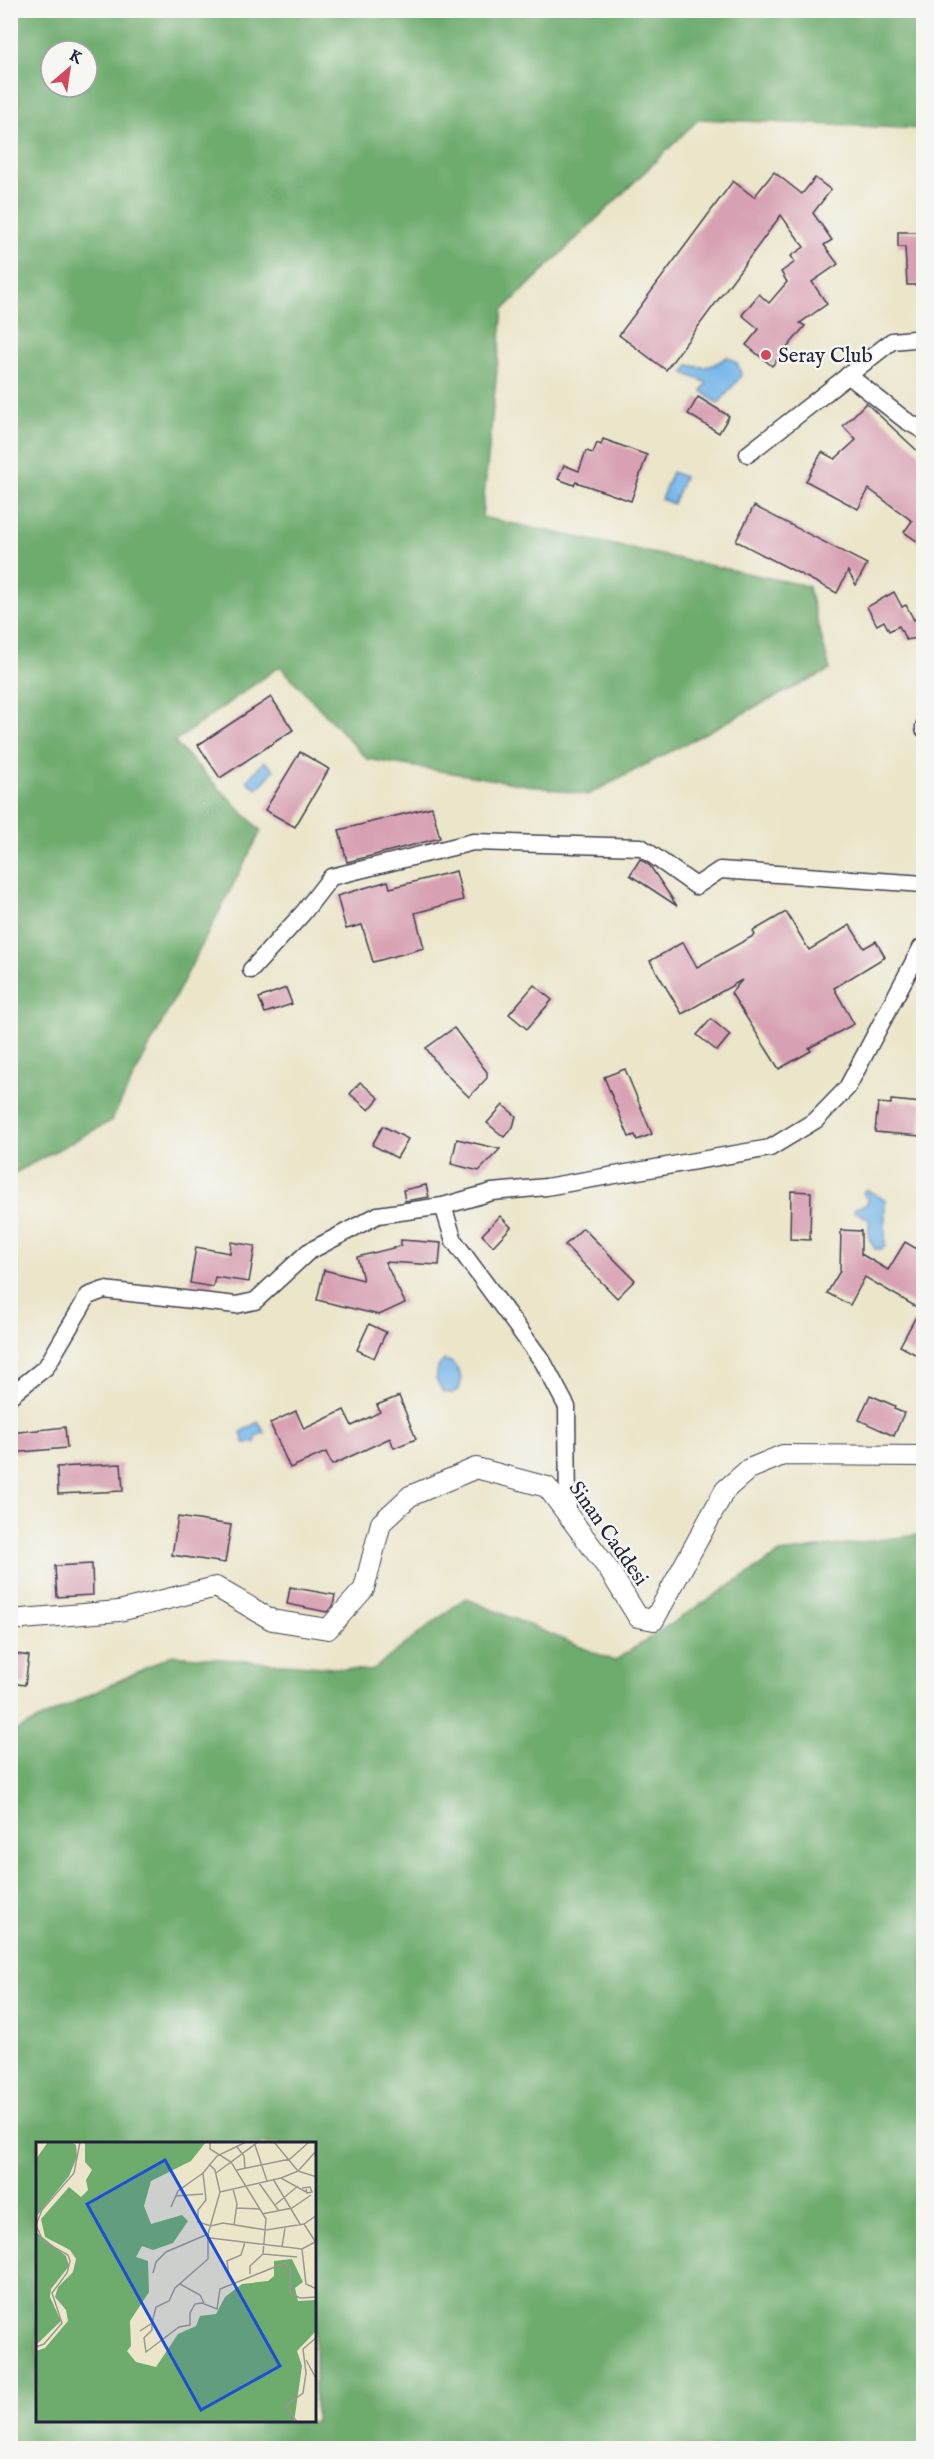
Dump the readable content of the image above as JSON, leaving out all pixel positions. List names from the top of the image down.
{
  "streets": {
    "street": ["Sinan Caddesi"]
  },
  "places": ["Seray Club"],
  "north": "top right"
}
